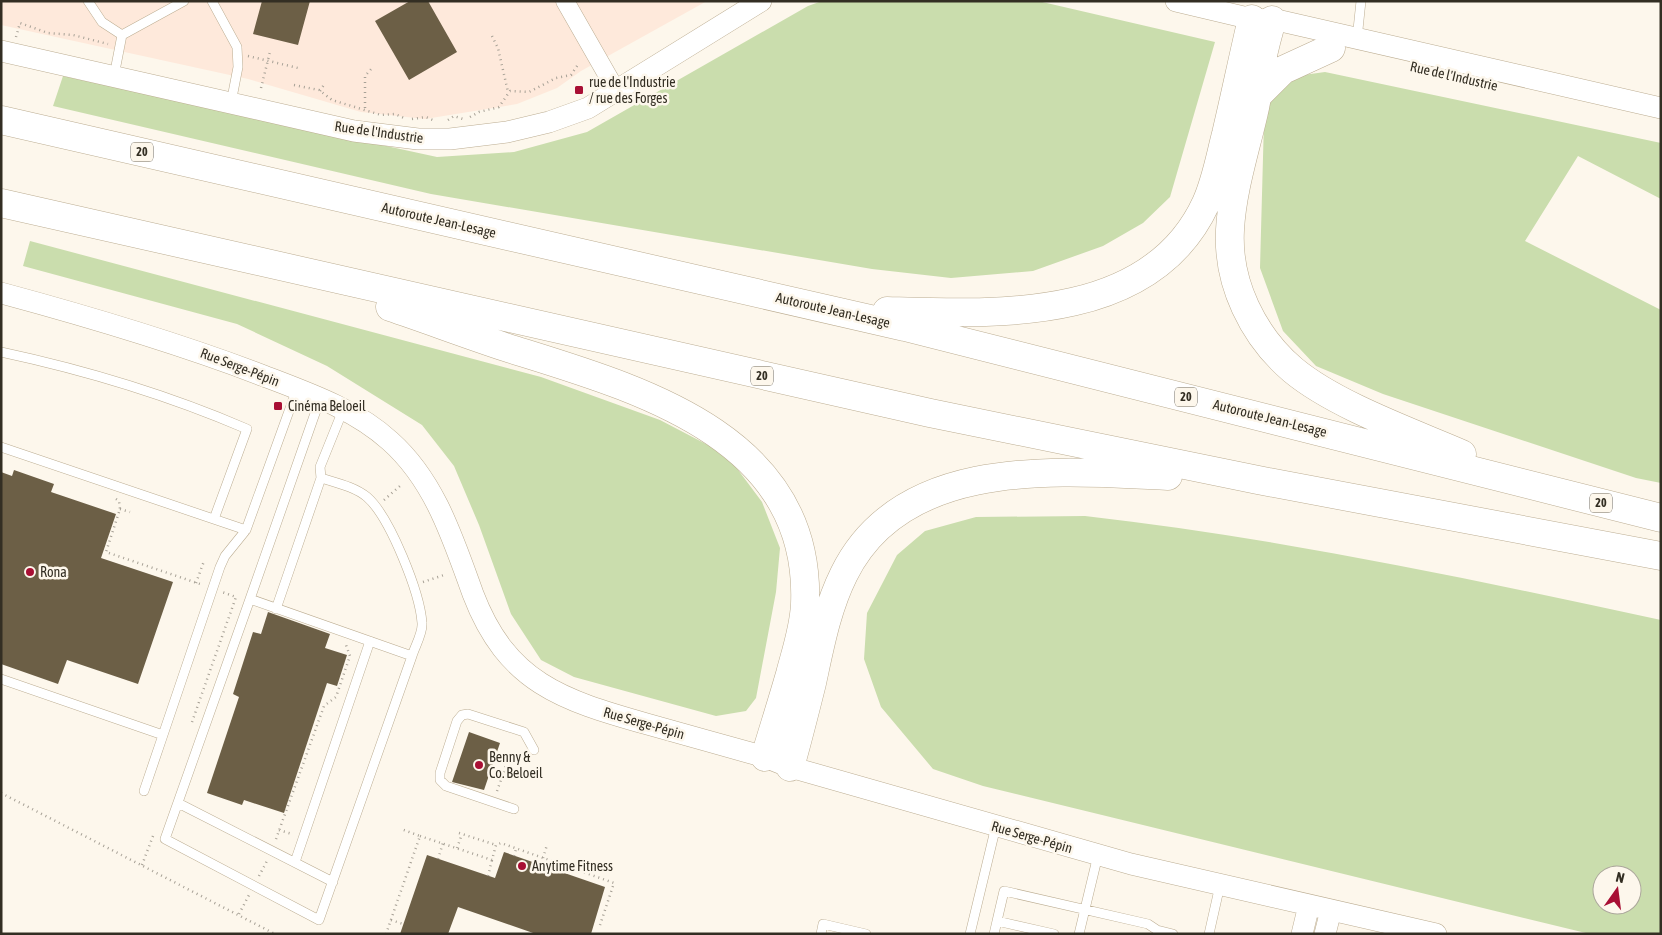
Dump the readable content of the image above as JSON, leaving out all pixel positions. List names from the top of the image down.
{
  "streets": {
    "highway": ["20", "Autoroute Jean-Lesage"],
    "street": ["Rue de l'Industrie", "Rue Serge-Pépin"]
  },
  "places": {
    "transit": ["rue de l'Industrie / rue des Forges", "Cinéma Beloeil"],
    "other": ["Rona", "Benny & Co. Beloeil", "Anytime Fitness"]
  },
  "north": "top"
}
